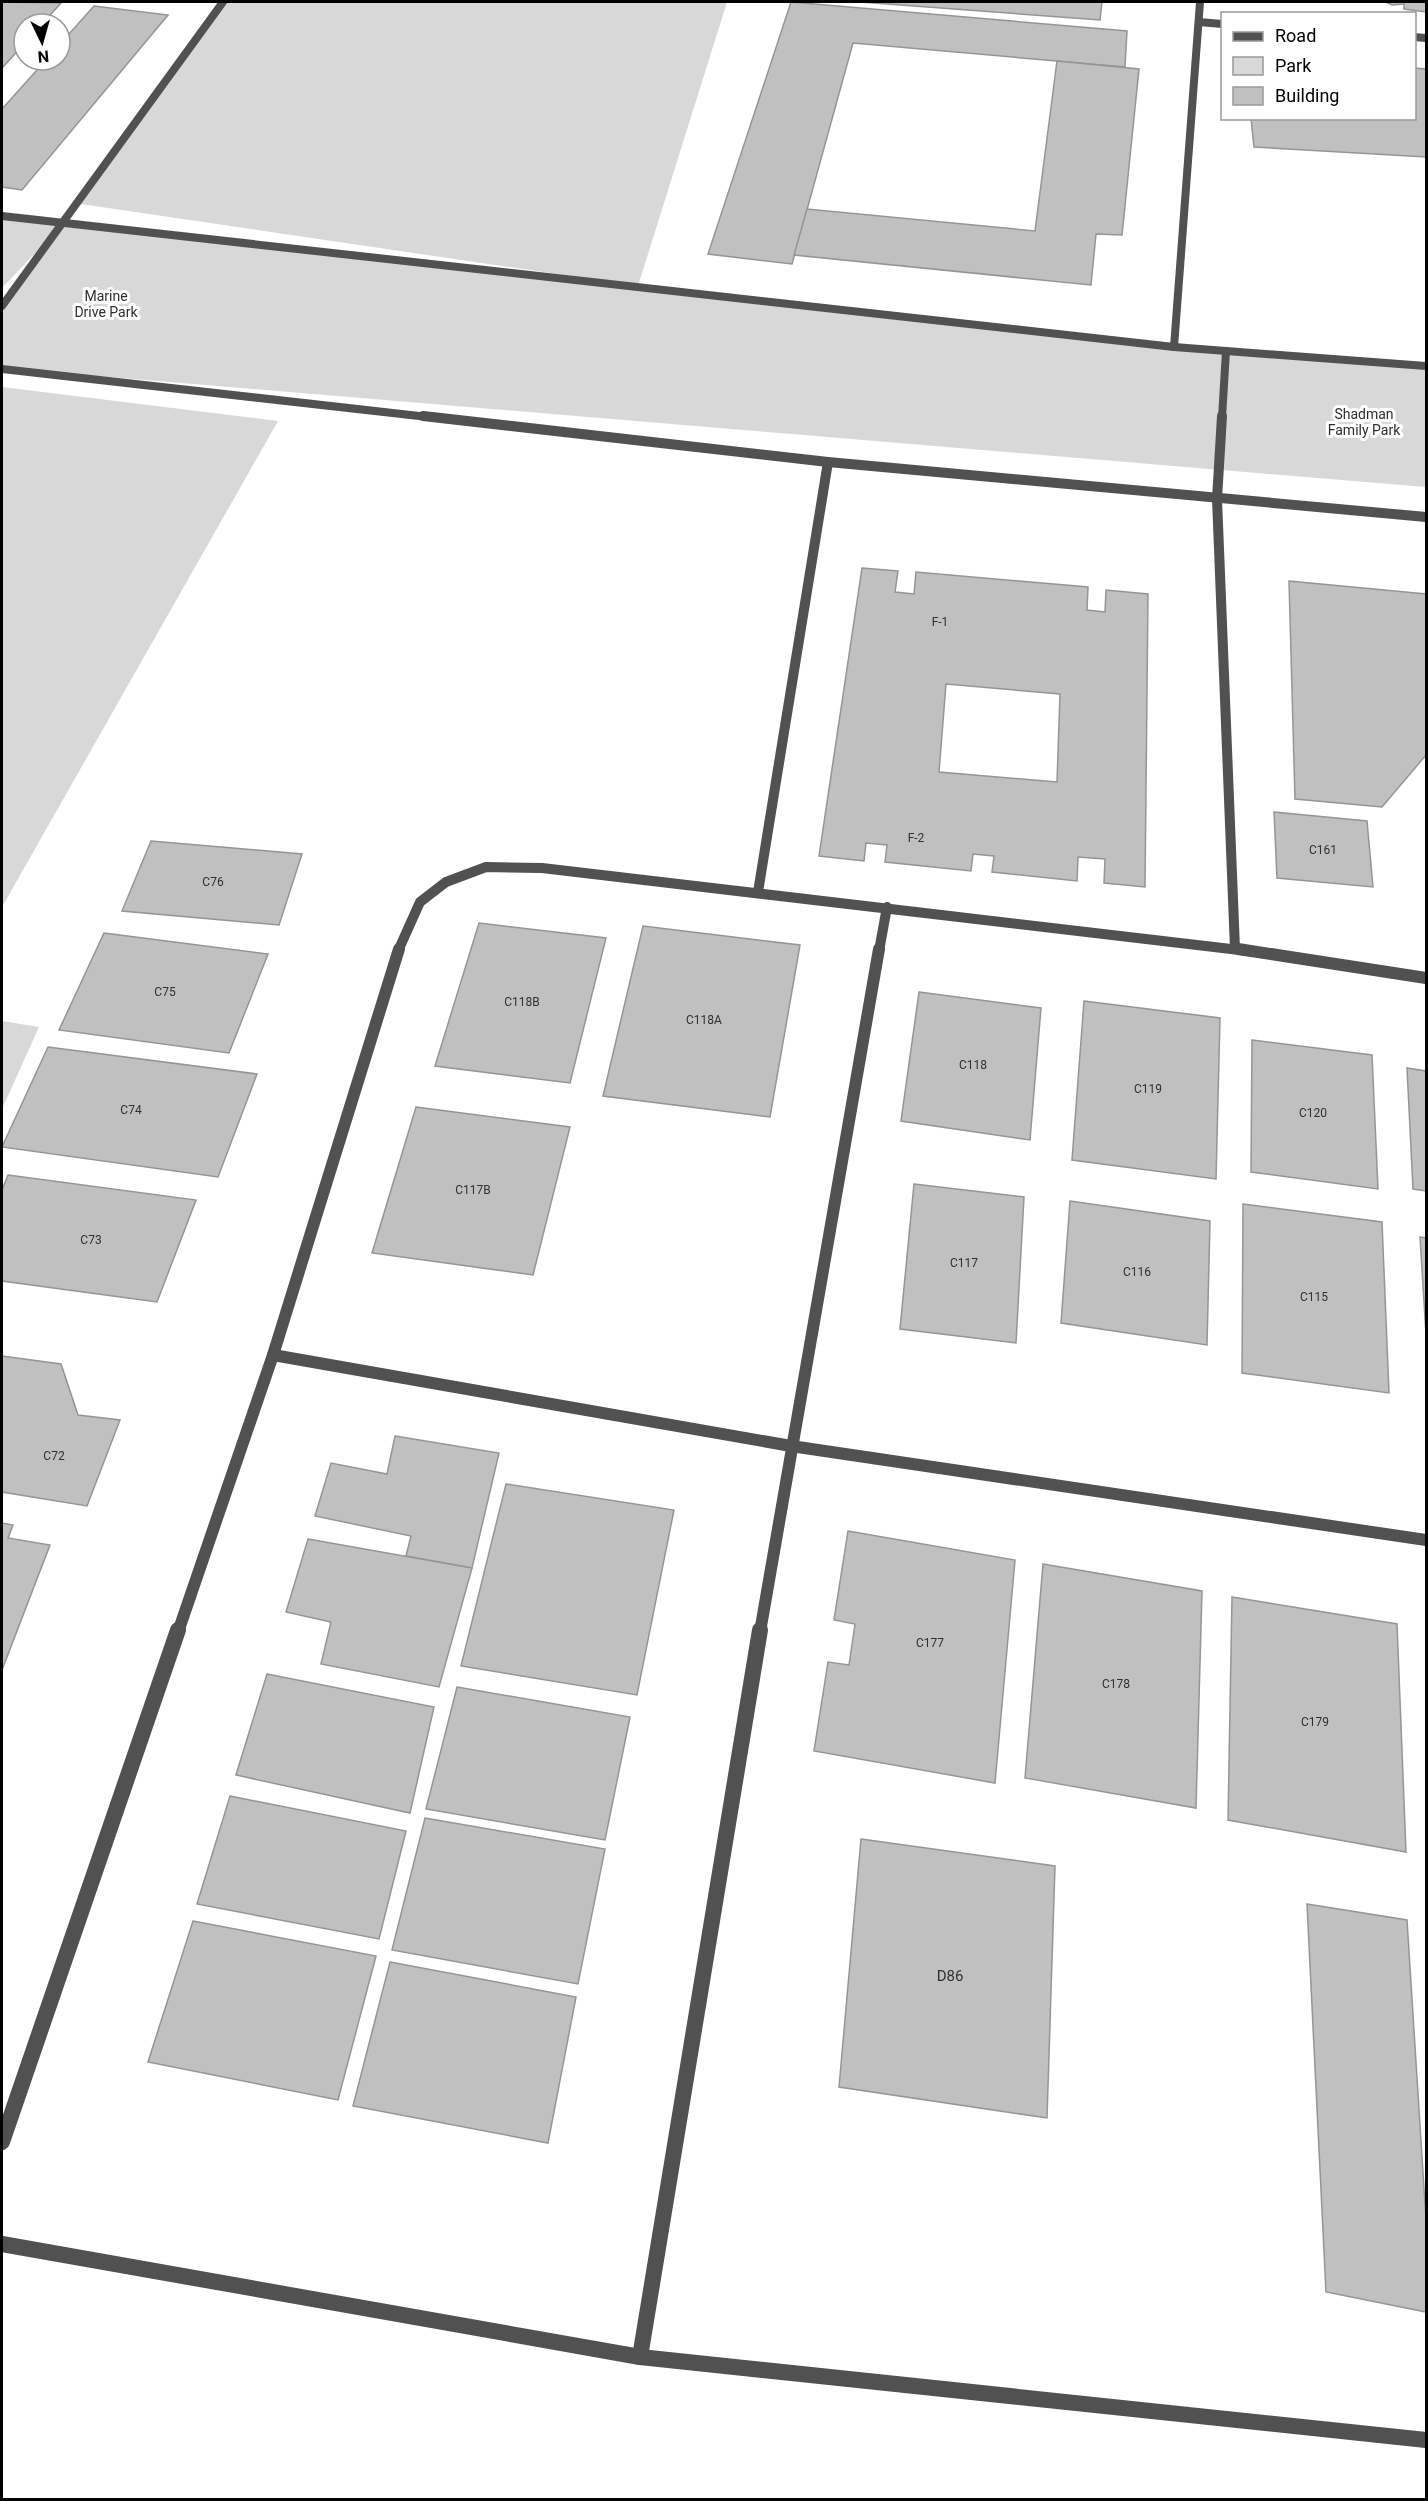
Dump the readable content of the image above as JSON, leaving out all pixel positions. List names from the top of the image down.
{
  "parks": ["Marine Drive Park", "Shadman Family Park"],
  "house_numbers": [
    "F-1",
    "F-2",
    "C161",
    "C76",
    "C75",
    "C118B",
    "C118A",
    "C118",
    "C119",
    "C74",
    "C120",
    "C117B",
    "C73",
    "C117",
    "C116",
    "C115",
    "C72",
    "C177",
    "C178",
    "C179",
    "D86"
  ],
  "legend": ["Road", "Park", "Building"],
  "north": "bottom"
}
